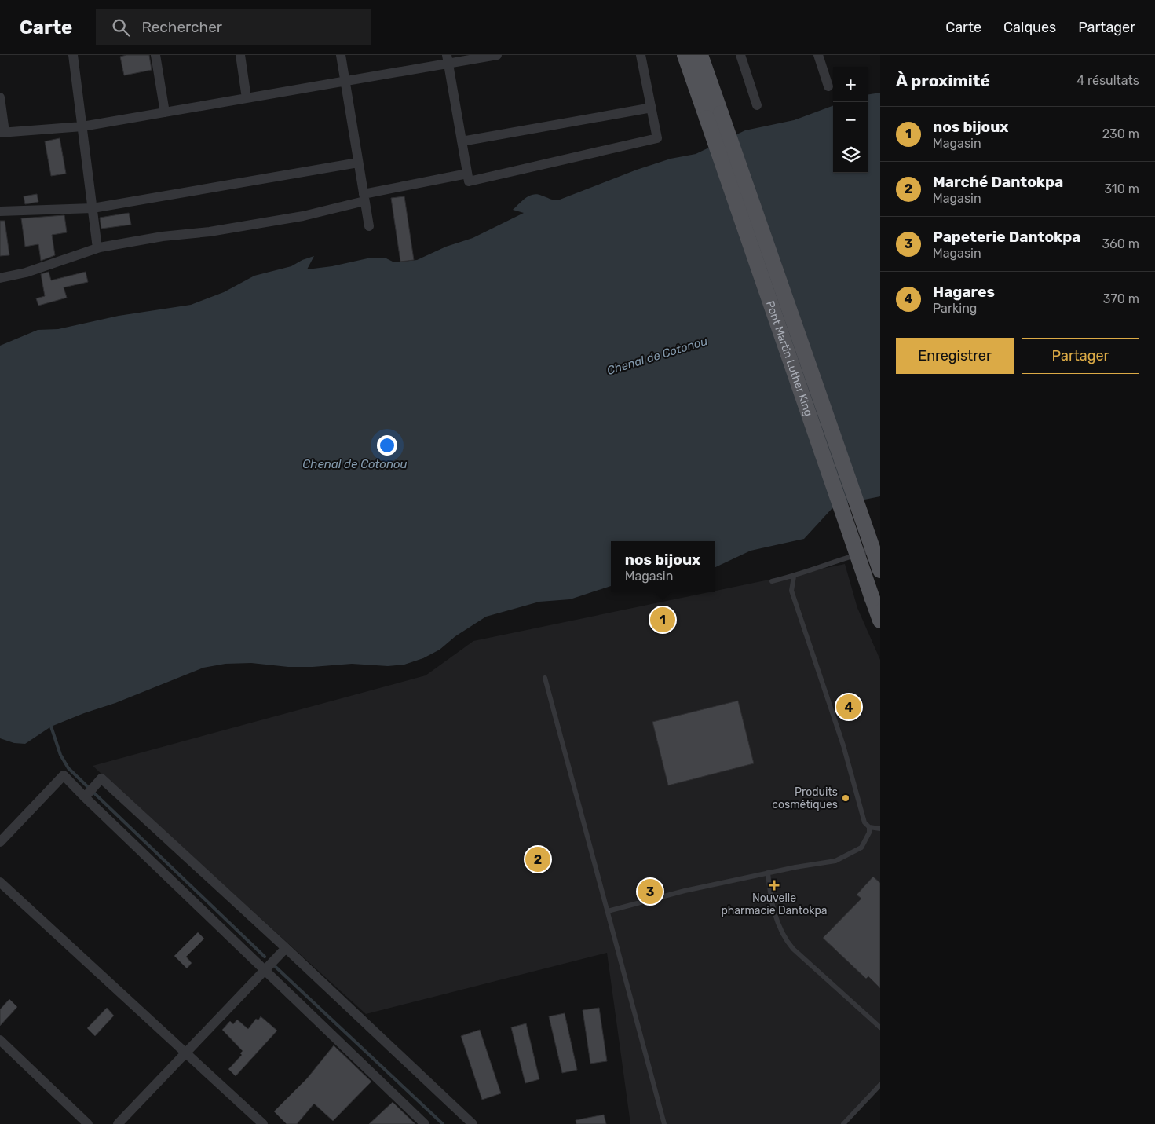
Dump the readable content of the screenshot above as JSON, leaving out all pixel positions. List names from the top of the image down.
{
  "streets": {
    "main road": ["Pont Martin Luther King"]
  },
  "water": ["Chenal de Cotonou"],
  "places": {
    "other": ["Produits cosmétiques"],
    "health": ["Nouvelle pharmacie Dantokpa"]
  },
  "page": {
    "header": "Carte",
    "search": "Rechercher",
    "nav": ["Carte", "Calques", "Partager"],
    "heading": ["À proximité", "4 résultats"],
    "map_buttons": ["+", "−"],
    "list": [
      {
        "mark": "1",
        "name": "nos bijoux",
        "note": "Magasin",
        "value": "230 m"
      },
      {
        "mark": "2",
        "name": "Marché Dantokpa",
        "note": "Magasin",
        "value": "310 m"
      },
      {
        "mark": "3",
        "name": "Papeterie Dantokpa",
        "note": "Magasin",
        "value": "360 m"
      },
      {
        "mark": "4",
        "name": "Hagares",
        "note": "Parking",
        "value": "370 m"
      }
    ],
    "buttons": ["Enregistrer", "Partager"],
    "popup": ["nos bijoux", "Magasin"],
    "pins": [
      "1",
      "4",
      "2",
      "3"
    ]
  }
}
